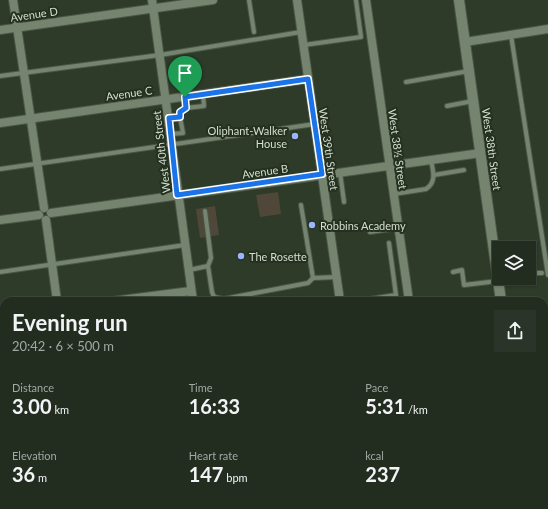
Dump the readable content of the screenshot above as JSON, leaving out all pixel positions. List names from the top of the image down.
{
  "streets": {
    "street": [
      "Avenue D",
      "Avenue C",
      "West 39th Street",
      "West 38½ Street",
      "West 38th Street",
      "West 40th Street",
      "Avenue B"
    ]
  },
  "crossings": [
    ["Avenue D", "West 40th Street"],
    ["Avenue C", "West 39th Street"],
    ["Avenue C", "West 40th Street"],
    ["West 39th Street", "Avenue B"],
    ["West 38½ Street", "Avenue B"],
    ["West 38th Street", "Avenue B"],
    ["West 40th Street", "Avenue B"]
  ],
  "places": ["Oliphant-Walker House", "Robbins Academy", "The Rosette"],
  "page": {
    "heading": ["Evening run", "20:42 · 6 × 500 m"],
    "stats": [
      ["Distance", "3.00 km"],
      ["Time", "16:33"],
      ["Pace", "5:31 /km"],
      ["Elevation", "36 m"],
      ["Heart rate", "147 bpm"],
      ["kcal", "237"]
    ]
  }
}
